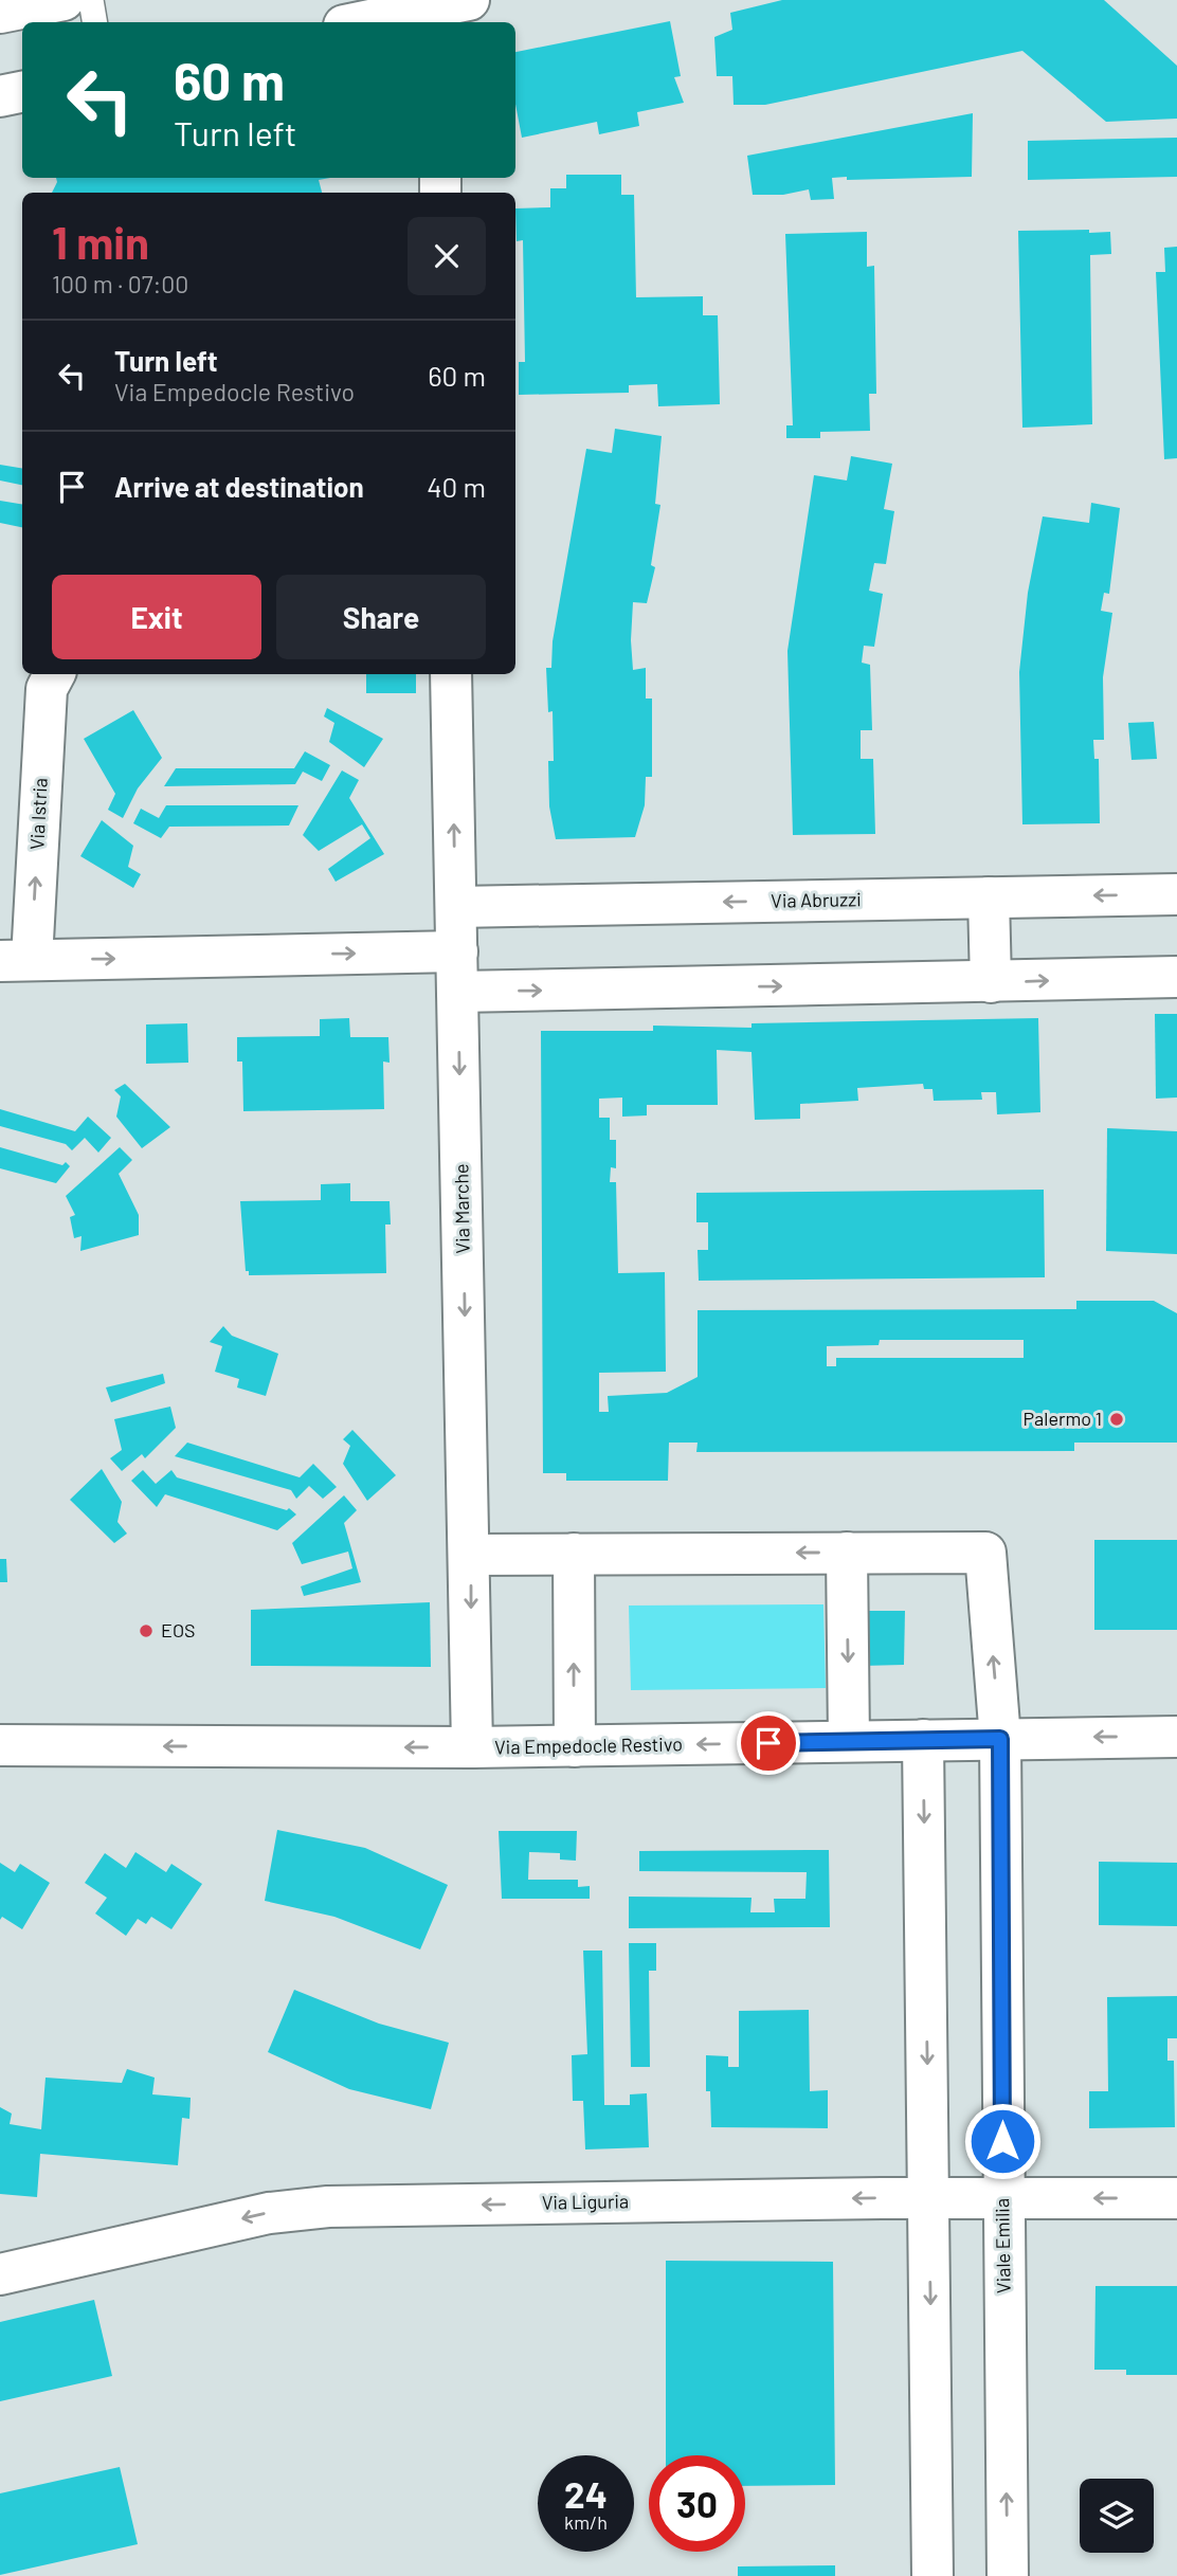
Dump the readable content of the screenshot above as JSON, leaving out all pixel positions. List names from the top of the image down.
{
  "streets": {
    "street": [
      "Via Istria",
      "Via Abruzzi",
      "Via Marche",
      "Via Empedocle Restivo",
      "Via Liguria",
      "Viale Emilia"
    ]
  },
  "crossings": [
    ["Via Abruzzi", "Via Marche"],
    ["Via Marche", "Via Empedocle Restivo"],
    ["Via Empedocle Restivo", "Viale Emilia"],
    ["Via Liguria", "Viale Emilia"]
  ],
  "one_way": ["Via Istria", "Via Liguria"],
  "places": ["Palermo 1", "EOS"],
  "page": {
    "turn": ["60 m", "Turn left"],
    "heading": ["1 min", "100 m · 07:00"],
    "list": [
      {
        "name": "Turn left",
        "note": "Via Empedocle Restivo",
        "value": "60 m"
      },
      {
        "name": "Arrive at destination",
        "value": "40 m"
      }
    ],
    "buttons": ["Exit", "Share"],
    "speed": "24 km/h",
    "limit": "30"
  }
}
